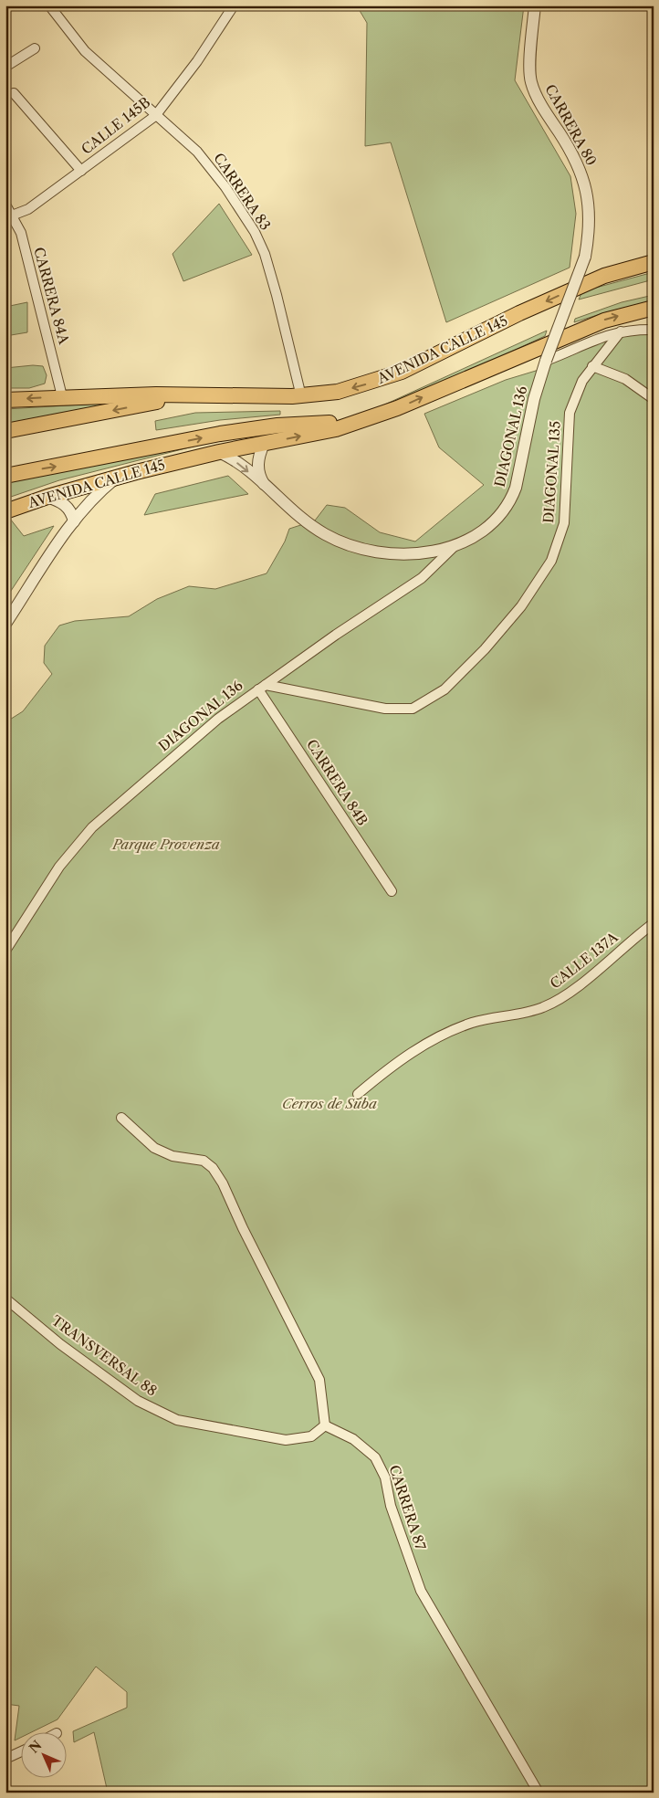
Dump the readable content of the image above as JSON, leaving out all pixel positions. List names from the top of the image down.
{
  "streets": {
    "main road": ["AVENIDA CALLE 145"],
    "street": [
      "CARRERA 80",
      "CALLE 145B",
      "CARRERA 83",
      "CARRERA 84A",
      "DIAGONAL 136",
      "DIAGONAL 135",
      "CARRERA 84B",
      "CALLE 137A",
      "TRANSVERSAL 88",
      "CARRERA 87"
    ]
  },
  "crossings": [
    ["CARRERA 80", "DIAGONAL 136"],
    ["CALLE 145B", "CARRERA 83"],
    ["CALLE 145B", "CARRERA 84A"],
    ["CARRERA 83", "AVENIDA CALLE 145"],
    ["CARRERA 84A", "AVENIDA CALLE 145"],
    ["AVENIDA CALLE 145", "DIAGONAL 136"],
    ["DIAGONAL 136", "DIAGONAL 135"],
    ["DIAGONAL 136", "CARRERA 84B"],
    ["DIAGONAL 135", "CARRERA 84B"],
    ["TRANSVERSAL 88", "CARRERA 87"]
  ],
  "parks": ["Parque Provenza", "Cerros de Suba"],
  "north": "top left"
}
